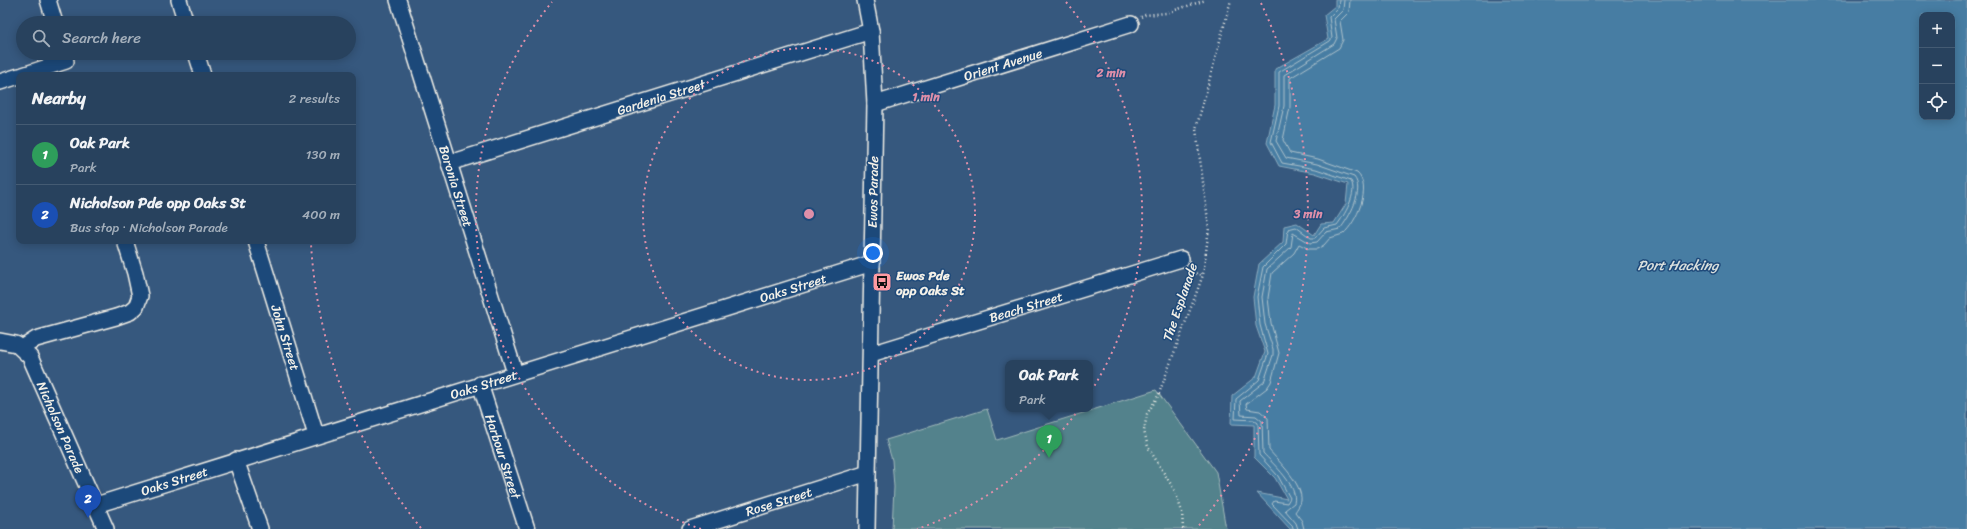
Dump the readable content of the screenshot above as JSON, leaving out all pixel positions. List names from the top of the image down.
{
  "streets": {
    "street": [
      "Orient Avenue",
      "Gardenia Street",
      "Boronia Street",
      "Ewos Parade",
      "Oaks Street",
      "Beach Street",
      "John Street",
      "Nicholson Parade",
      "Harbour Street",
      "Rose Street"
    ],
    "path": ["The Esplanade"]
  },
  "crossings": [
    ["Orient Avenue", "Ewos Parade"],
    ["Gardenia Street", "Boronia Street"],
    ["Gardenia Street", "Ewos Parade"],
    ["Boronia Street", "Oaks Street"],
    ["Ewos Parade", "Oaks Street"],
    ["Ewos Parade", "Beach Street"],
    ["Ewos Parade", "Rose Street"],
    ["Oaks Street", "John Street"],
    ["Oaks Street", "Nicholson Parade"],
    ["Oaks Street", "Harbour Street"]
  ],
  "water": ["Port Hacking"],
  "places": {
    "bus stop": ["Ewos Pde opp Oaks St"]
  },
  "page": {
    "map_buttons": ["+", "−"],
    "search": "Search here",
    "heading": ["Nearby", "2 results"],
    "list": [
      {
        "mark": "1",
        "name": "Oak Park",
        "note": "Park",
        "value": "130 m"
      },
      {
        "mark": "2",
        "name": "Nicholson Pde opp Oaks St",
        "note": "Bus stop · Nicholson Parade",
        "value": "400 m"
      }
    ],
    "popup": ["Oak Park", "Park"],
    "pins": ["1", "2"]
  },
  "rings": ["2 min", "1 min", "3 min"]
}
